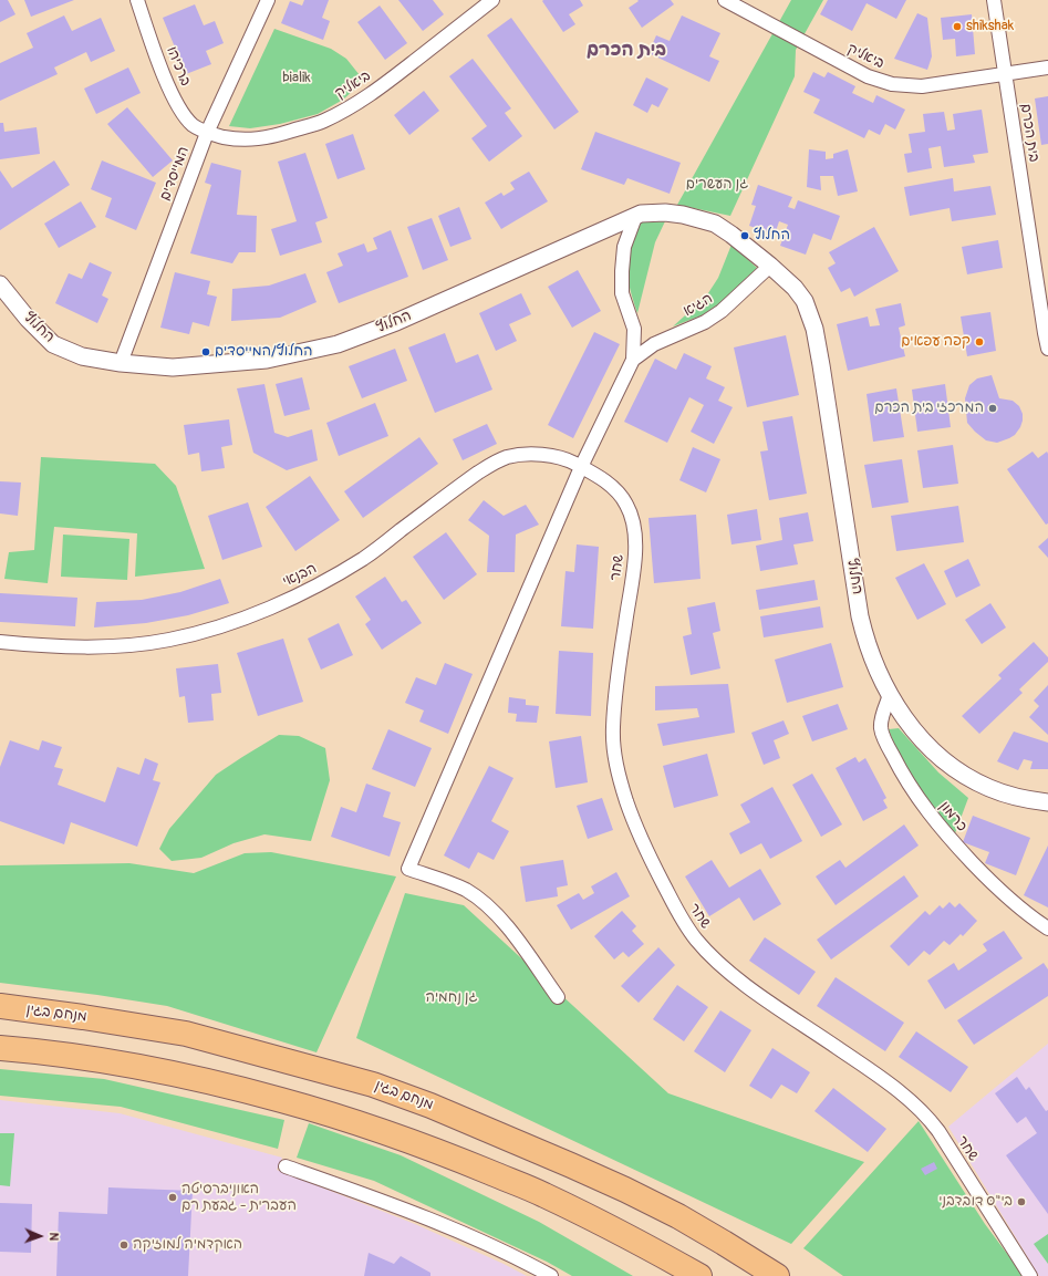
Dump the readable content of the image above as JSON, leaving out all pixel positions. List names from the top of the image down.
{
  "streets": {
    "highway": ["מנחם בגין"],
    "street": [
      "ביאליק",
      "ברכיהו",
      "בית הכרם",
      "המייסדים",
      "הגיא",
      "החלוץ",
      "שחר",
      "הבנאי",
      "כרמון"
    ]
  },
  "crossings": [
    ["ביאליק", "ברכיהו"],
    ["ביאליק", "בית הכרם"],
    ["ביאליק", "המייסדים"],
    ["ברכיהו", "המייסדים"],
    ["המייסדים", "החלוץ"],
    ["הגיא", "החלוץ"],
    ["הגיא", "שחר"],
    ["הגיא", "הבנאי"],
    ["החלוץ", "כרמון"],
    ["שחר", "הבנאי"]
  ],
  "districts": ["בית הכרם"],
  "parks": ["bialik", "גן העשרים", "גן נחמיה"],
  "places": [
    "shikshak",
    "החלוץ",
    "קפה עפאים",
    "החלוץ/המייסדים",
    "המרכזי בית הכרם",
    "האוניברסיטה העברית - גבעת רם",
    "בי\"ס דובדבני",
    "האקדמיה למוזיקה"
  ],
  "north": "right"
}
